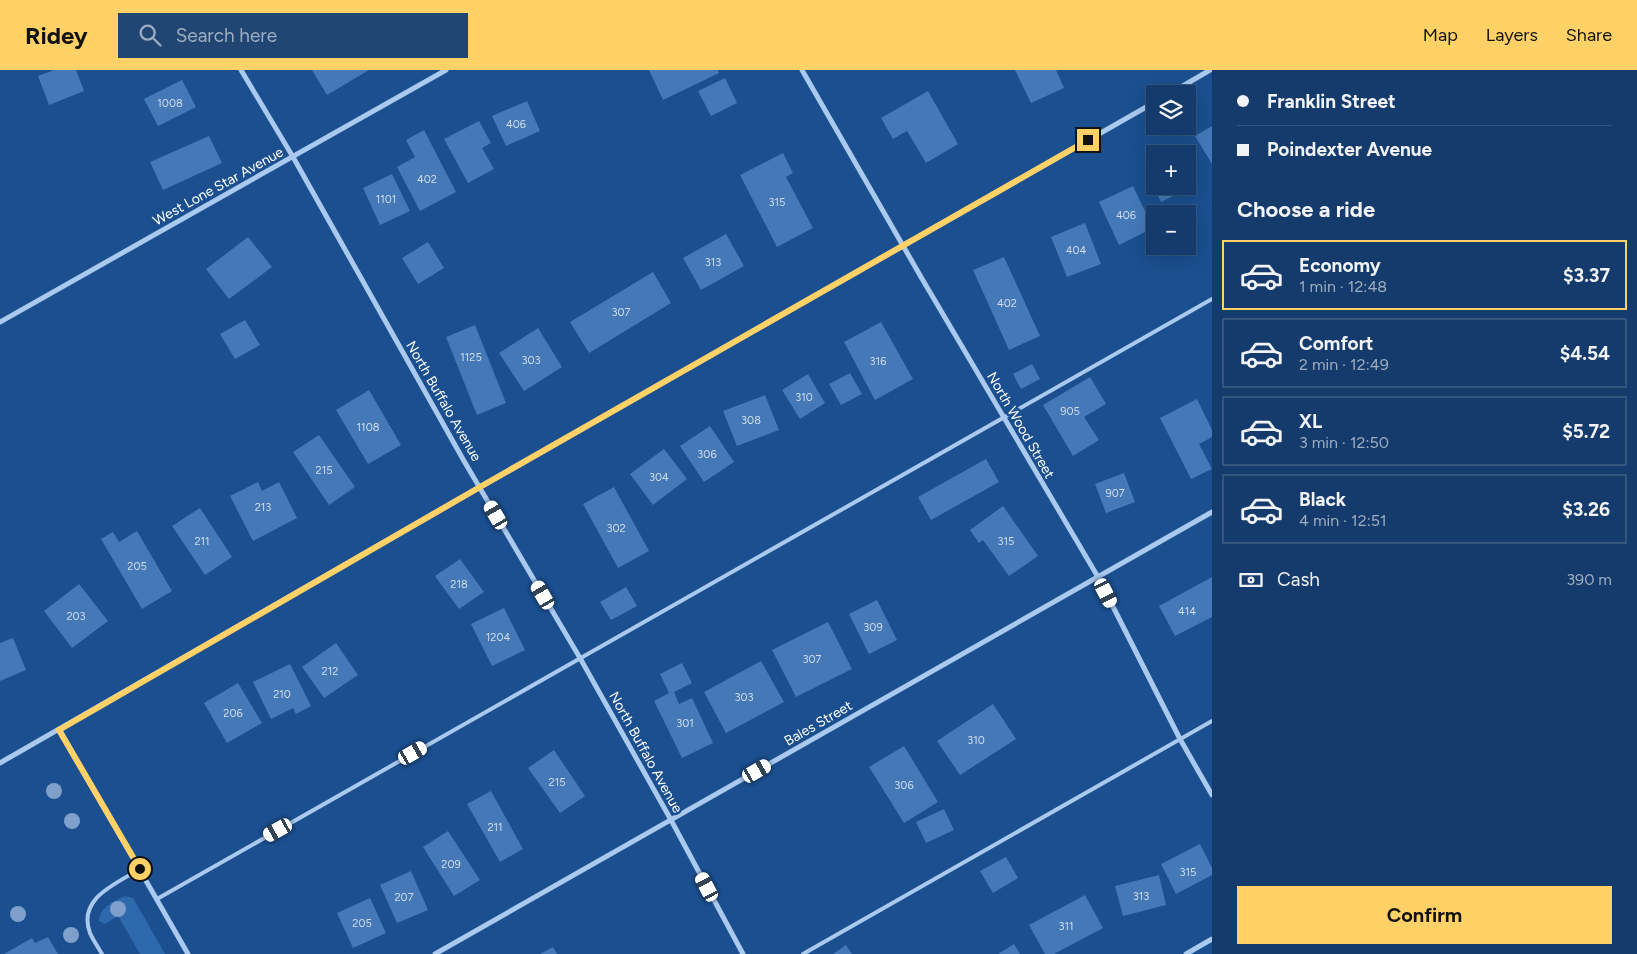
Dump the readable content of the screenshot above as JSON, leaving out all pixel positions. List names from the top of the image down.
{
  "streets": {
    "street": [
      "West Lone Star Avenue",
      "North Buffalo Avenue",
      "North Wood Street",
      "Bales Street"
    ]
  },
  "crossings": [
    ["West Lone Star Avenue", "North Buffalo Avenue"],
    ["North Buffalo Avenue", "Bales Street"],
    ["North Wood Street", "Bales Street"]
  ],
  "house_numbers": [
    "1008",
    "406",
    "402",
    "1101",
    "315",
    "406",
    "404",
    "313",
    "402",
    "307",
    "1125",
    "303",
    "316",
    "310",
    "905",
    "308",
    "1108",
    "306",
    "215",
    "304",
    "907",
    "213",
    "302",
    "211",
    "315",
    "205",
    "218",
    "414",
    "203",
    "309",
    "1204",
    "307",
    "212",
    "210",
    "303",
    "206",
    "301",
    "310",
    "215",
    "306",
    "211",
    "209",
    "315",
    "313",
    "207",
    "205",
    "311"
  ],
  "page": {
    "header": "Ridey",
    "search": "Search here",
    "nav": ["Map", "Layers", "Share"],
    "banner": ["Franklin Street", "Poindexter Avenue"],
    "map_buttons": ["+", "−"],
    "heading": "Choose a ride",
    "list": [
      {
        "name": "Economy",
        "note": "1 min · 12:48",
        "value": "$3.37"
      },
      {
        "name": "Comfort",
        "note": "2 min · 12:49",
        "value": "$4.54"
      },
      {
        "name": "XL",
        "note": "3 min · 12:50",
        "value": "$5.72"
      },
      {
        "name": "Black",
        "note": "4 min · 12:51",
        "value": "$3.26"
      }
    ],
    "pay": ["Cash", "390 m"],
    "buttons": "Confirm"
  }
}
